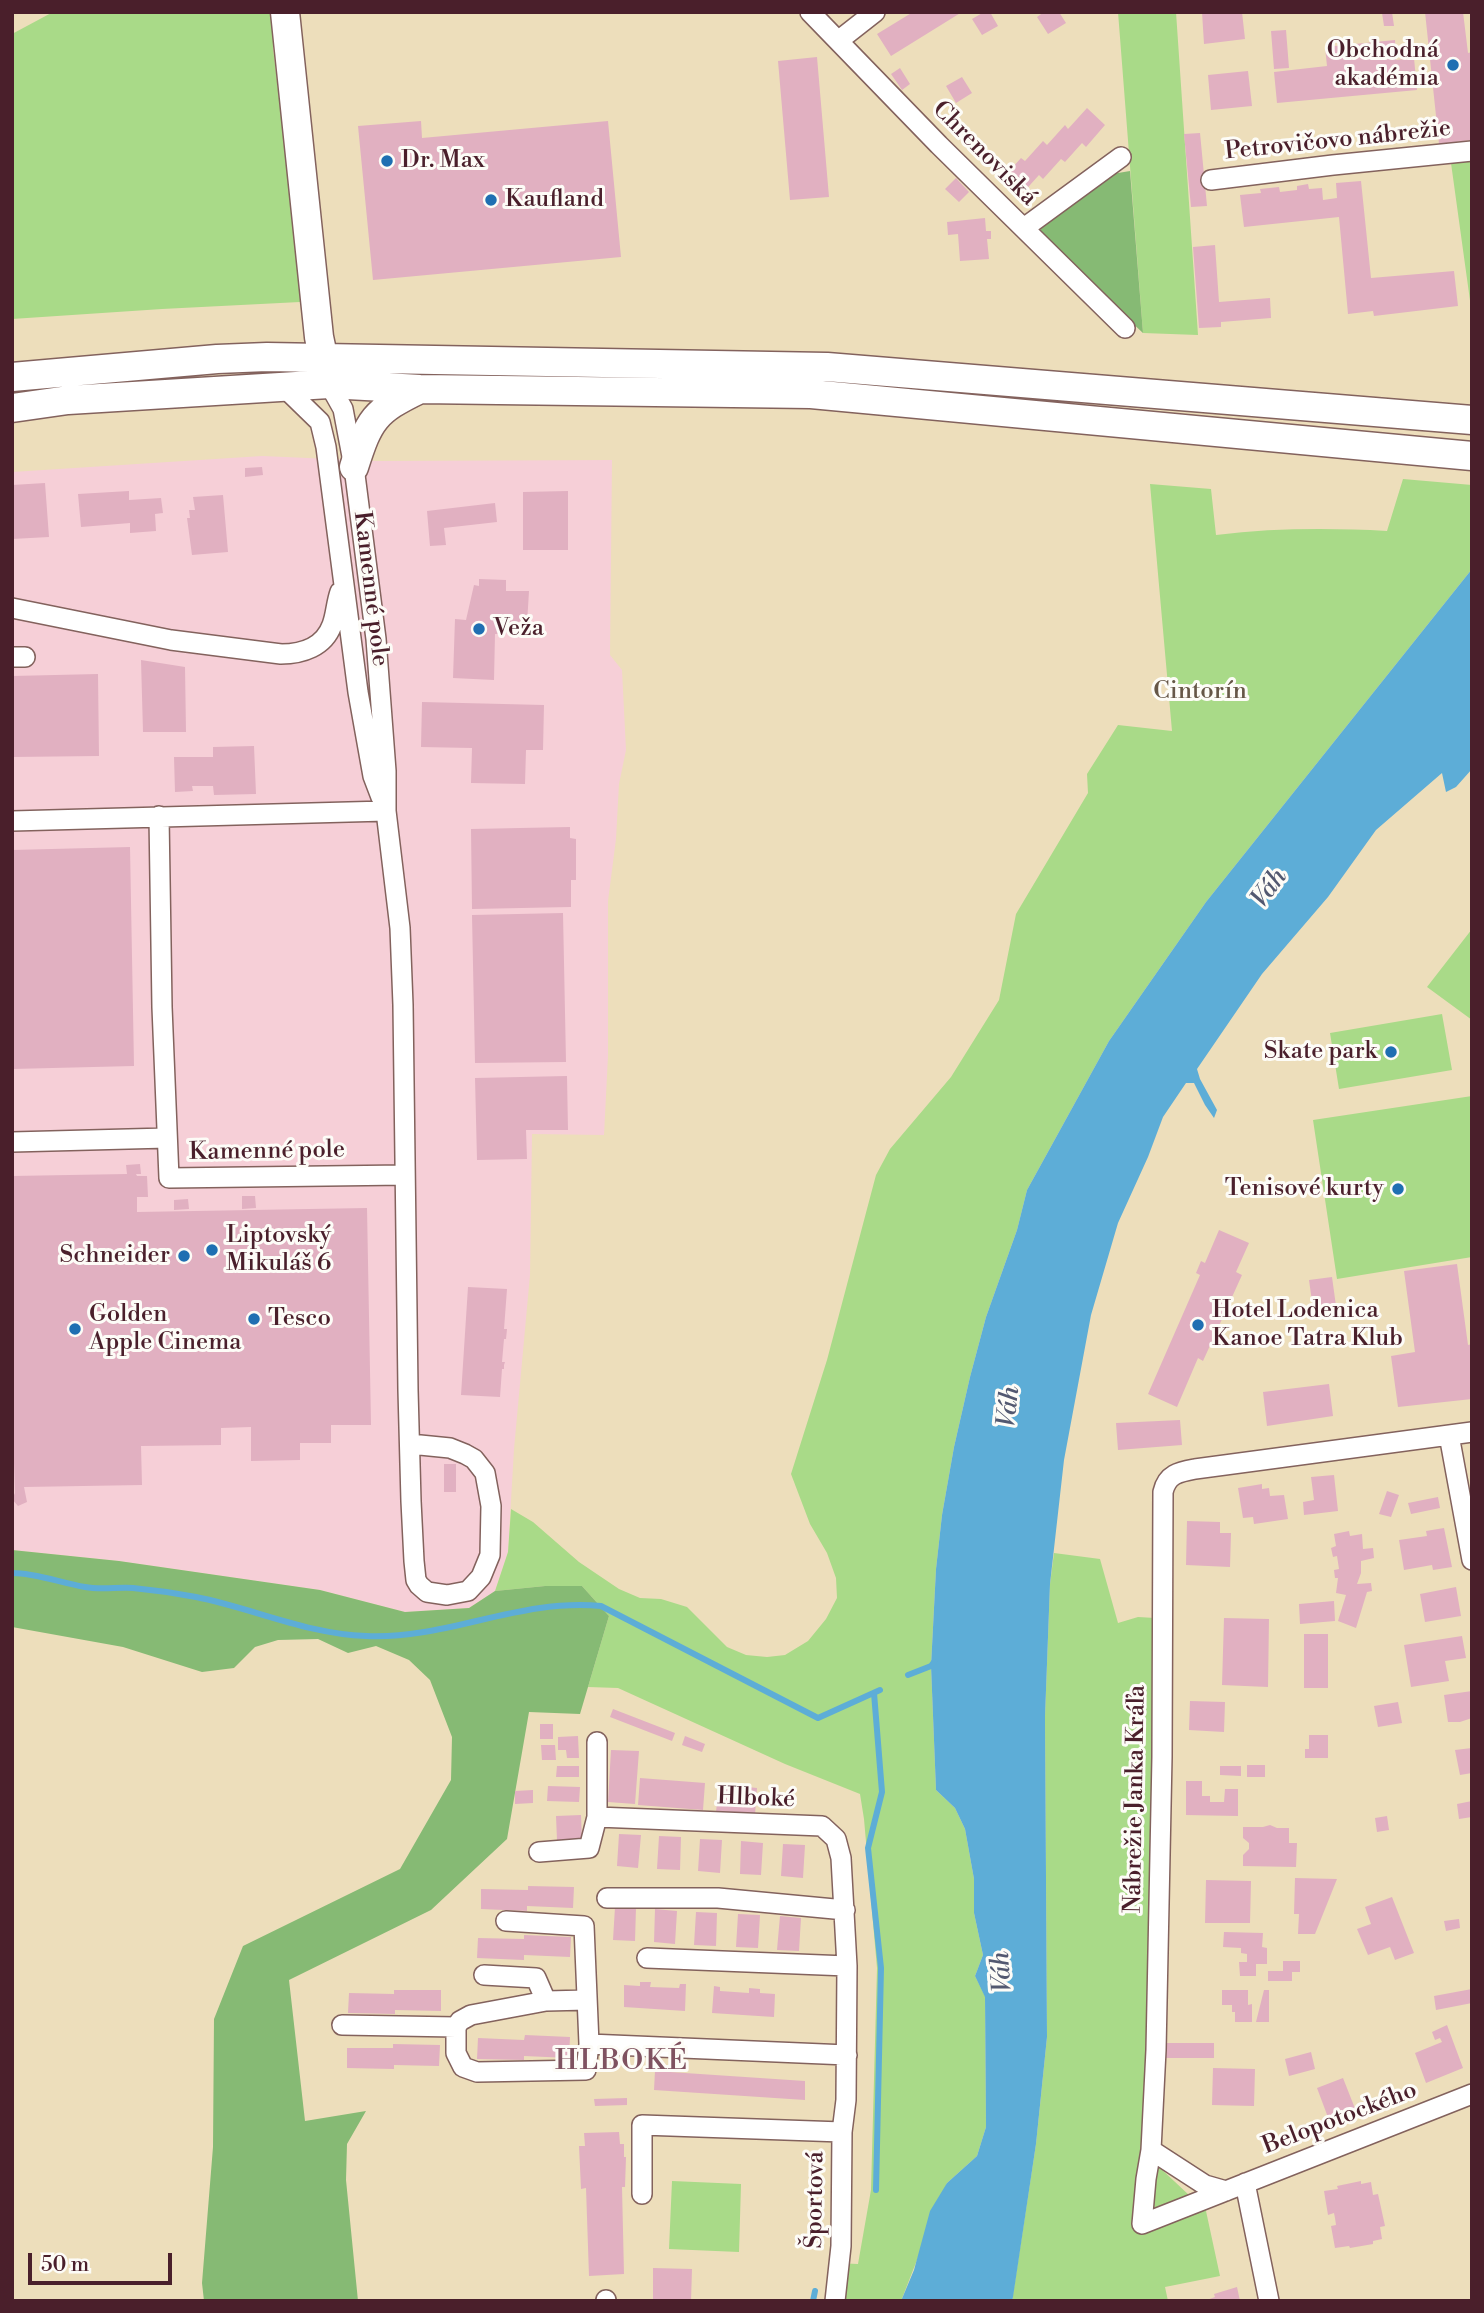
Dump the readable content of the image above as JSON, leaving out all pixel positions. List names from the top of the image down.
{
  "streets": {
    "street": [
      "Petrovičovo nábrežie",
      "Chrenoviská",
      "Kamenné pole",
      "Hlboké",
      "Nábrežie Janka Kráľa",
      "Belopotockého",
      "Športová"
    ]
  },
  "crossings": [
    ["Hlboké", "Športová"],
    ["Nábrežie Janka Kráľa", "Belopotockého"]
  ],
  "districts": ["HLBOKÉ"],
  "water": ["Váh"],
  "parks": ["Cintorín"],
  "places": [
    "Obchodná akadémia",
    "Dr. Max",
    "Kaufland",
    "Veža",
    "Skate park",
    "Tenisové kurty",
    "Liptovský Mikuláš 6",
    "Schneider",
    "Tesco",
    "Hotel Lodenica Kanoe Tatra Klub",
    "Golden Apple Cinema"
  ],
  "scale_bar": "50 m"
}
